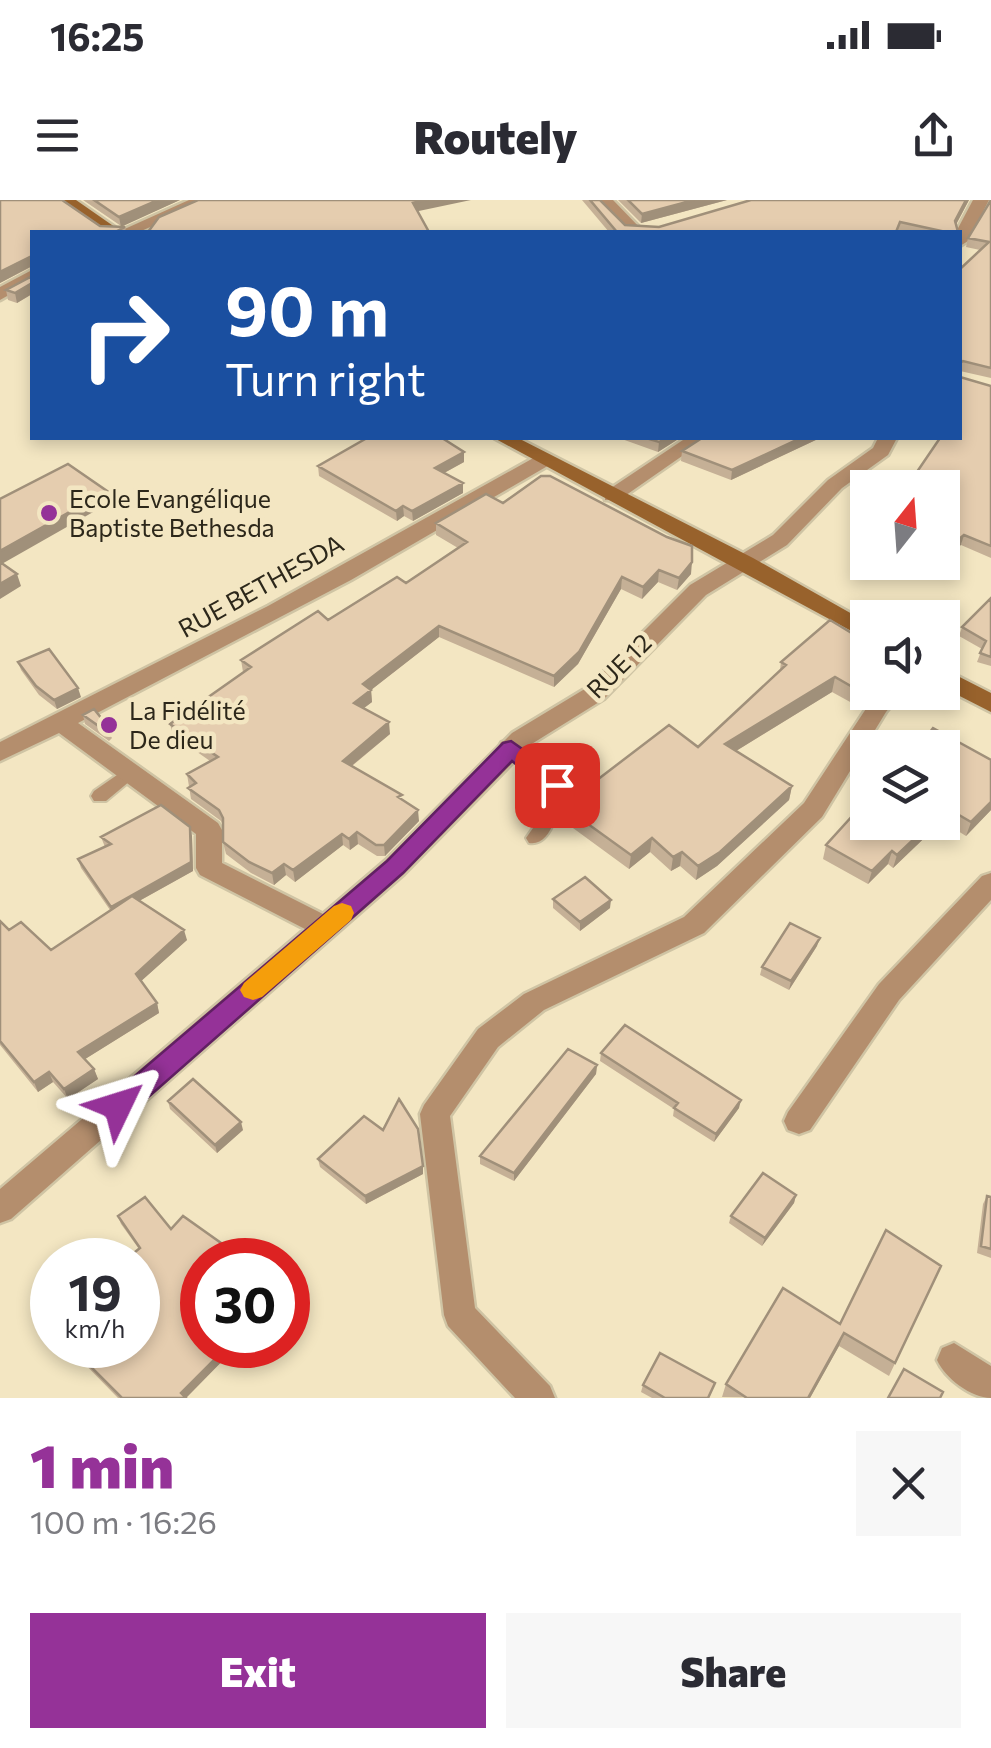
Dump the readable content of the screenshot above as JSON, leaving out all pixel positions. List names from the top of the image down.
{
  "streets": {
    "street": ["RUE BETHESDA", "RUE 12"]
  },
  "places": ["Ecole Evangélique Baptiste Bethesda", "La Fidélité De dieu"],
  "north": "top",
  "page": {
    "status": "16:25",
    "header": "Routely",
    "turn": ["90 m", "Turn right"],
    "speed": "19 km/h",
    "limit": "30",
    "heading": ["1 min", "100 m · 16:26"],
    "buttons": ["Exit", "Share"]
  }
}
